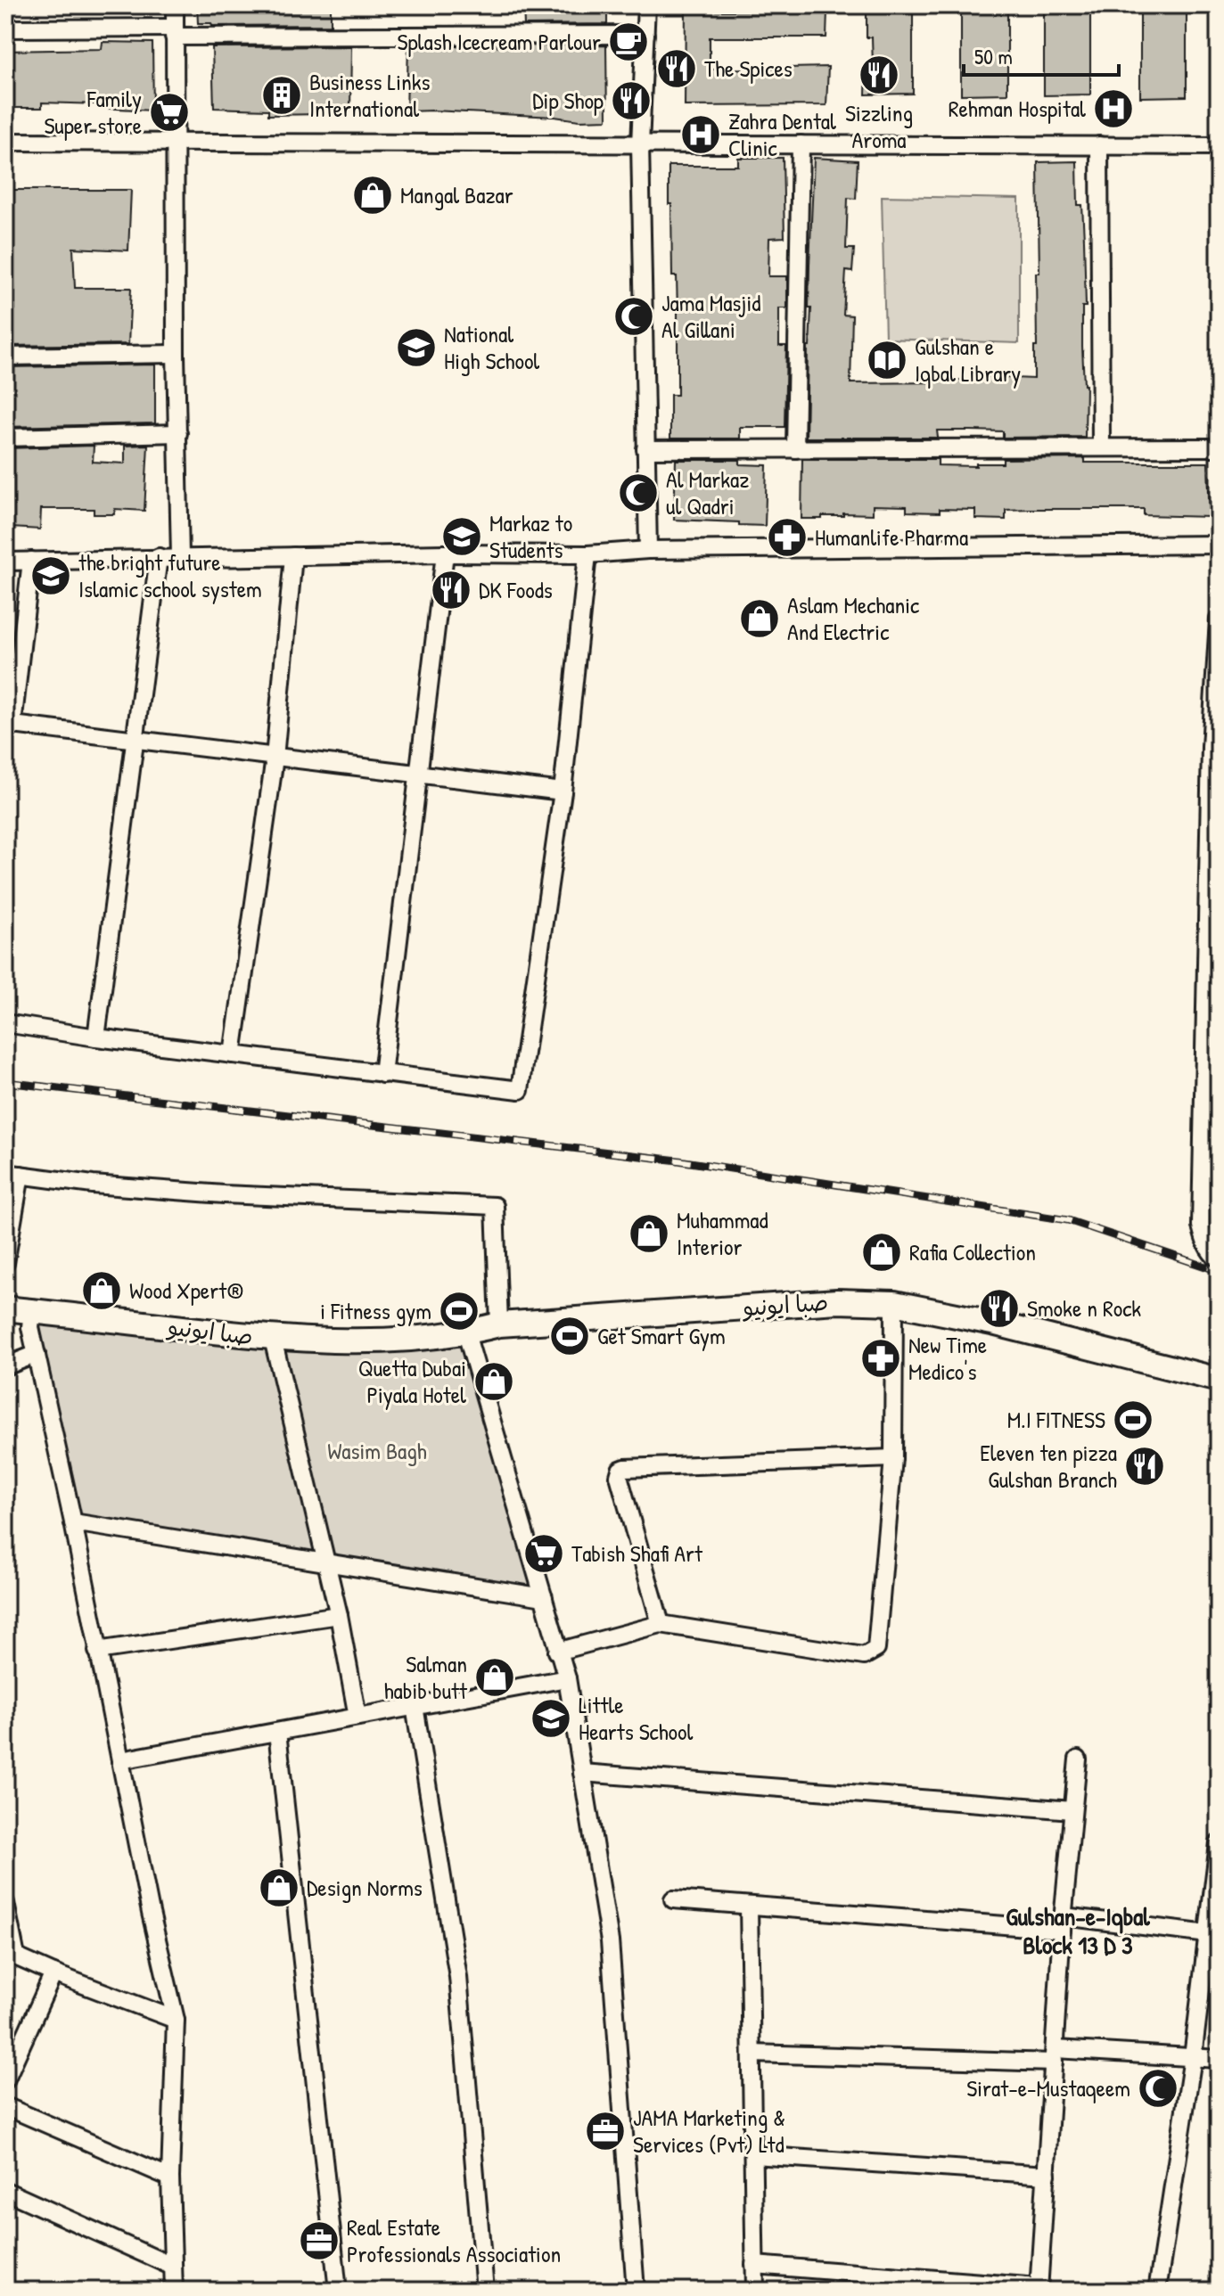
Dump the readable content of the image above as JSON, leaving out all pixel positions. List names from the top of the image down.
{
  "streets": {
    "main road": ["صبا ایونیو"]
  },
  "districts": ["Gulshan-e-Iqbal Block 13 D 3"],
  "parks": ["Wasim Bagh"],
  "places": {
    "cafe": ["Splash Icecream Parlour"],
    "restaurant": [
      "The Spices",
      "Sizzling Aroma",
      "Dip Shop",
      "DK Foods",
      "Smoke n Rock",
      "Eleven ten pizza Gulshan Branch"
    ],
    "building": ["Business Links International"],
    "hospital": ["Rehman Hospital", "Zahra Dental Clinic"],
    "supermarket": ["Family Super store", "Tabish Shafi Art"],
    "shop": [
      "Mangal Bazar",
      "Aslam Mechanic And Electric",
      "Muhammad Interior",
      "Rafia Collection",
      "Wood Xpert®",
      "Quetta Dubai Piyala Hotel",
      "Salman habib butt",
      "Design Norms"
    ],
    "mosque": ["Jama Masjid Al Gillani", "Al Markaz ul Qadri", "Sirat-e-Mustaqeem"],
    "school or university": [
      "National High School",
      "Markaz to Students",
      "the bright future Islamic school system",
      "Little Hearts School"
    ],
    "library": ["Gulshan e Iqbal Library"],
    "pharmacy": ["Humanlife Pharma", "New Time Medico's"],
    "sports": ["i Fitness gym", "Get Smart Gym", "M.I FITNESS"],
    "office": ["JAMA Marketing & Services (Pvt) Ltd", "Real Estate Professionals Association"]
  },
  "scale_bar": "50 m"
}
